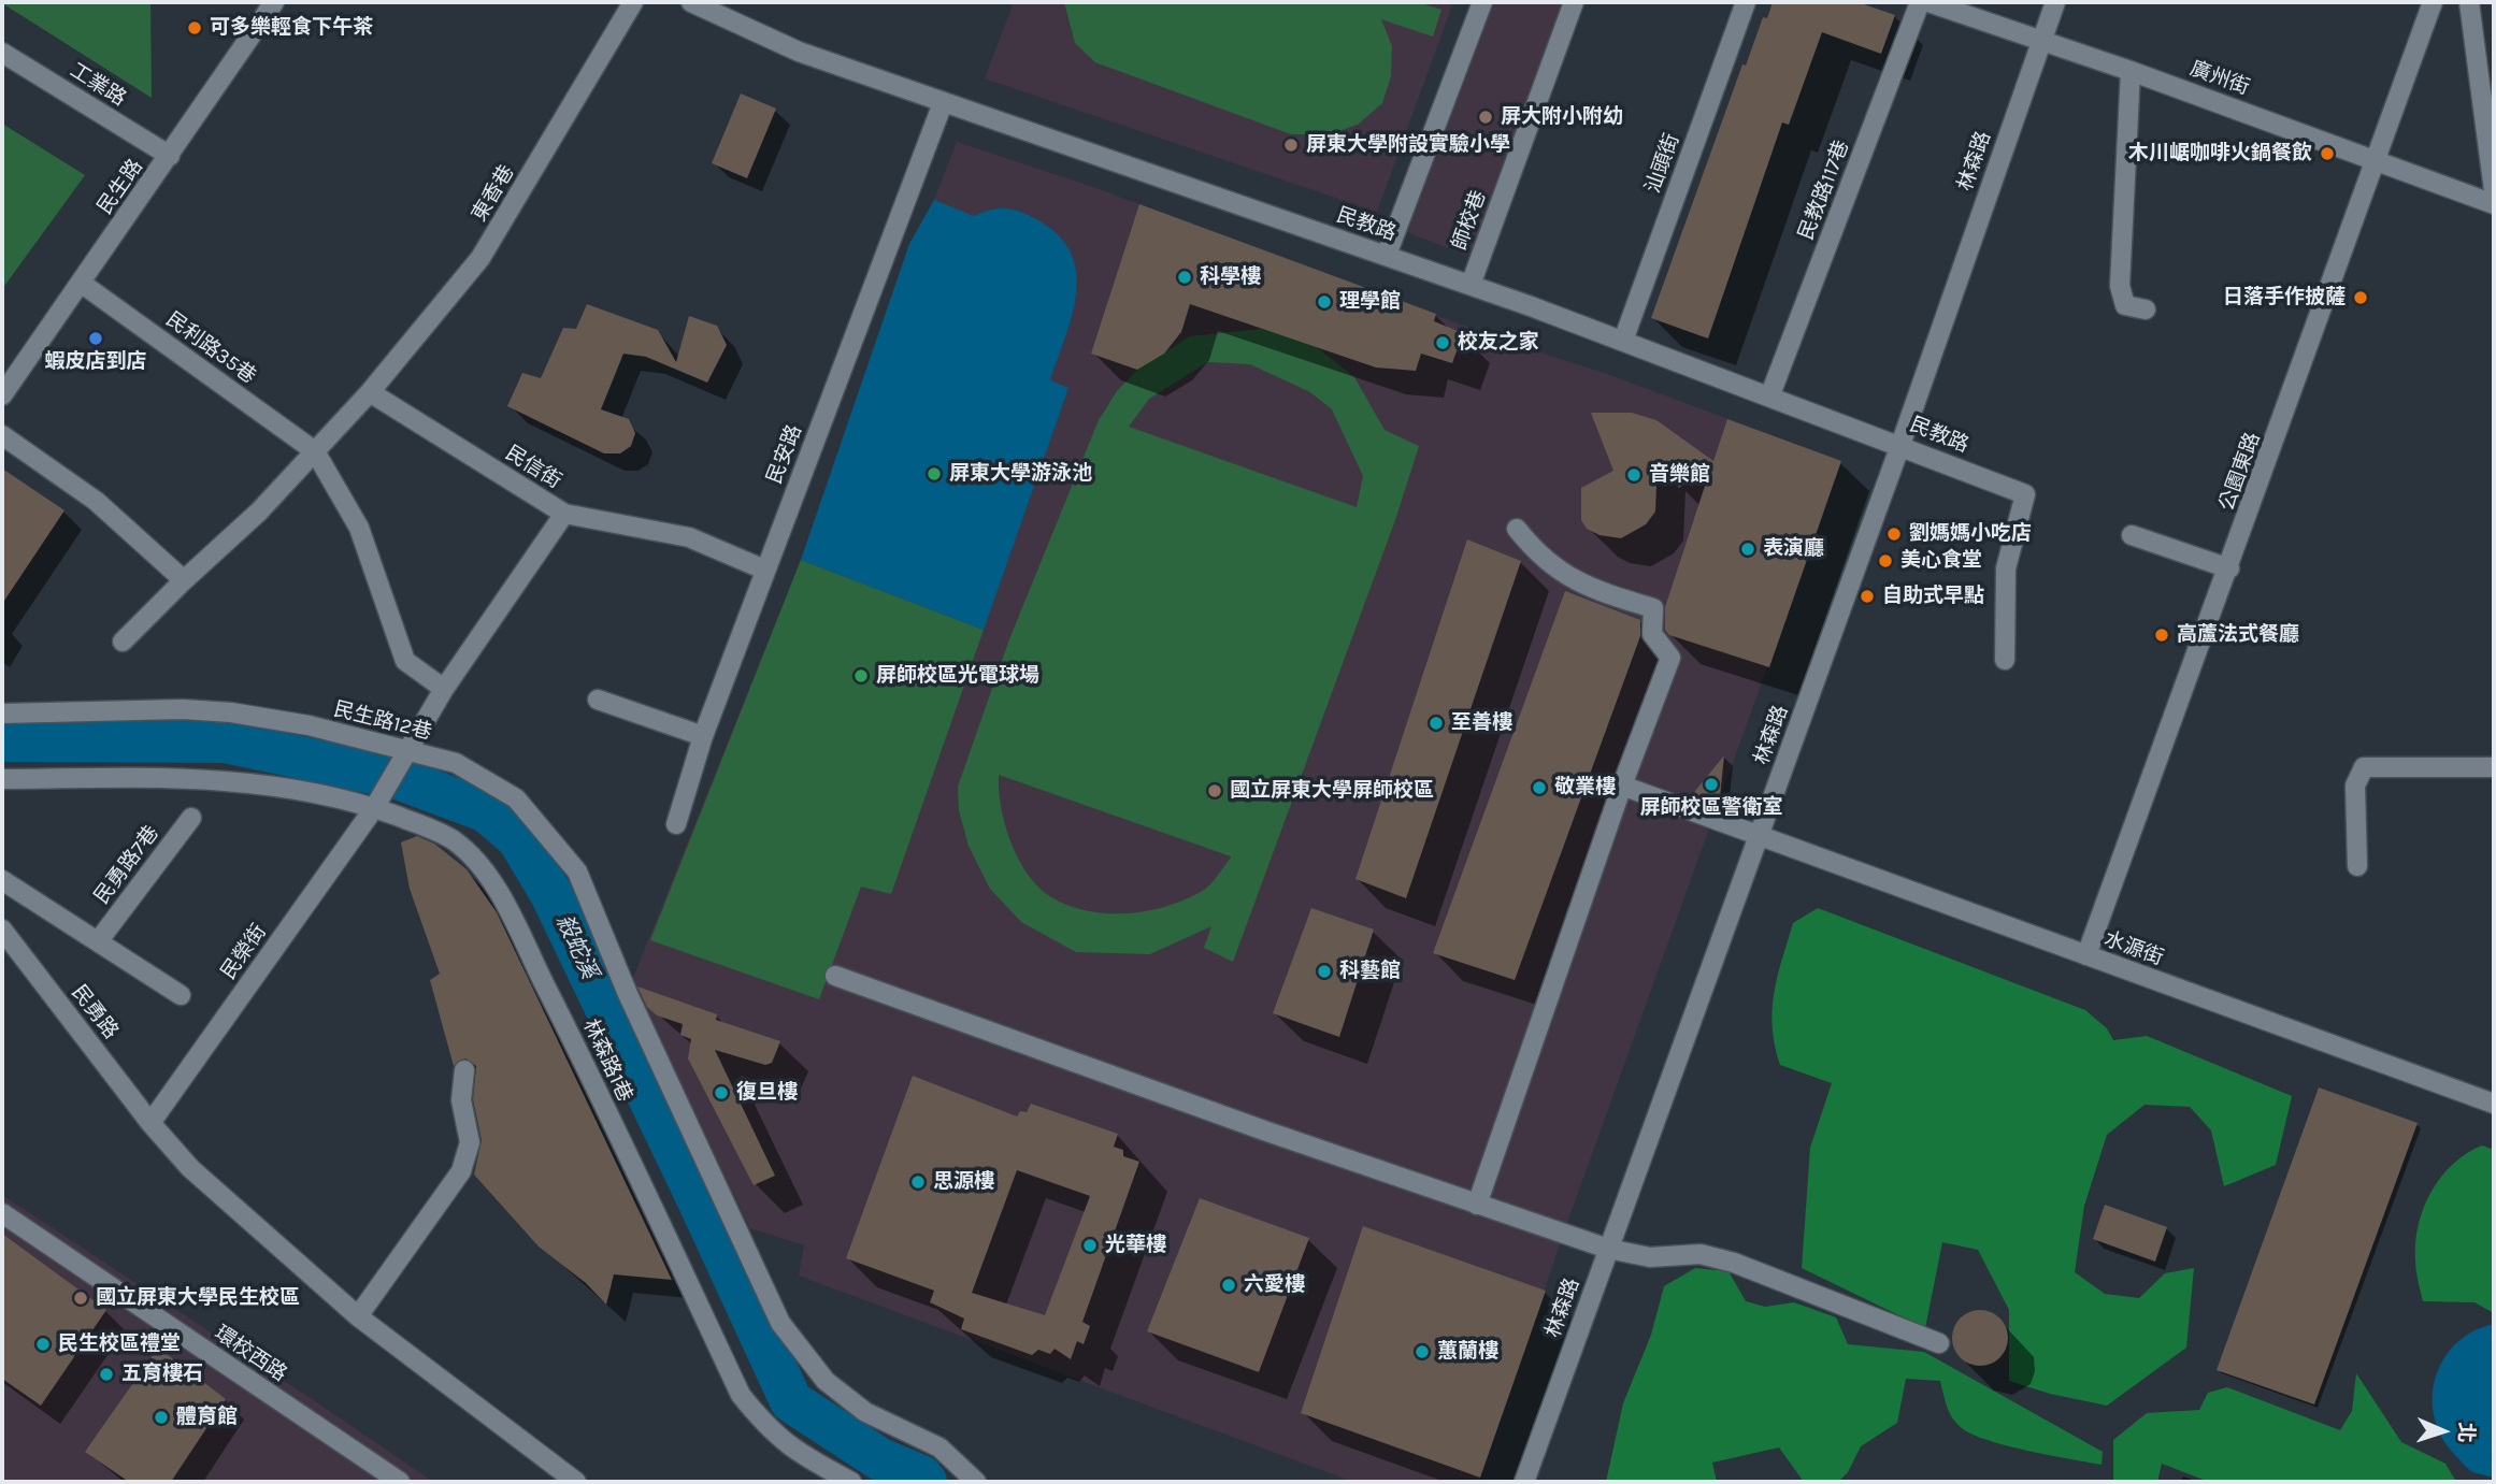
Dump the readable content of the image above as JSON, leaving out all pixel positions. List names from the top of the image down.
{
  "streets": {
    "street": [
      "廣州街",
      "工業路",
      "林森路",
      "汕頭街",
      "民生路",
      "民教路117巷",
      "東香巷",
      "師校巷",
      "民教路",
      "民利路35巷",
      "民安路",
      "民信街",
      "公園東路",
      "民生路12巷",
      "民勇路7巷",
      "水源街",
      "民榮街",
      "民勇路",
      "林森路1巷",
      "環校西路"
    ]
  },
  "crossings": [
    ["廣州街", "林森路"],
    ["廣州街", "公園東路"],
    ["工業路", "民生路"],
    ["林森路", "民教路"],
    ["林森路", "水源街"],
    ["汕頭街", "民教路"],
    ["民生路", "民利路35巷"],
    ["民教路117巷", "民教路"],
    ["東香巷", "民信街"],
    ["師校巷", "民教路"],
    ["民教路", "民安路"],
    ["民安路", "民信街"],
    ["公園東路", "水源街"],
    ["民生路12巷", "民榮街"],
    ["民榮街", "民勇路"],
    ["民榮街", "林森路1巷"]
  ],
  "water": ["殺蛇溪"],
  "places": [
    "可多樂輕食下午茶",
    "屏大附小附幼",
    "屏東大學附設實驗小學",
    "木川崌咖啡火鍋餐飲",
    "科學樓",
    "日落手作披薩",
    "理學館",
    "蝦皮店到店",
    "校友之家",
    "屏東大學游泳池",
    "音樂館",
    "劉媽媽小吃店",
    "表演廳",
    "美心食堂",
    "自助式早點",
    "高蘆法式餐廳",
    "屏師校區光電球場",
    "至善樓",
    "屏師校區警衛室",
    "敬業樓",
    "國立屏東大學屏師校區",
    "科藝館",
    "復旦樓",
    "思源樓",
    "光華樓",
    "六愛樓",
    "國立屏東大學民生校區",
    "民生校區禮堂",
    "蕙蘭樓",
    "五育樓石",
    "體育館"
  ],
  "north": "right"
}
